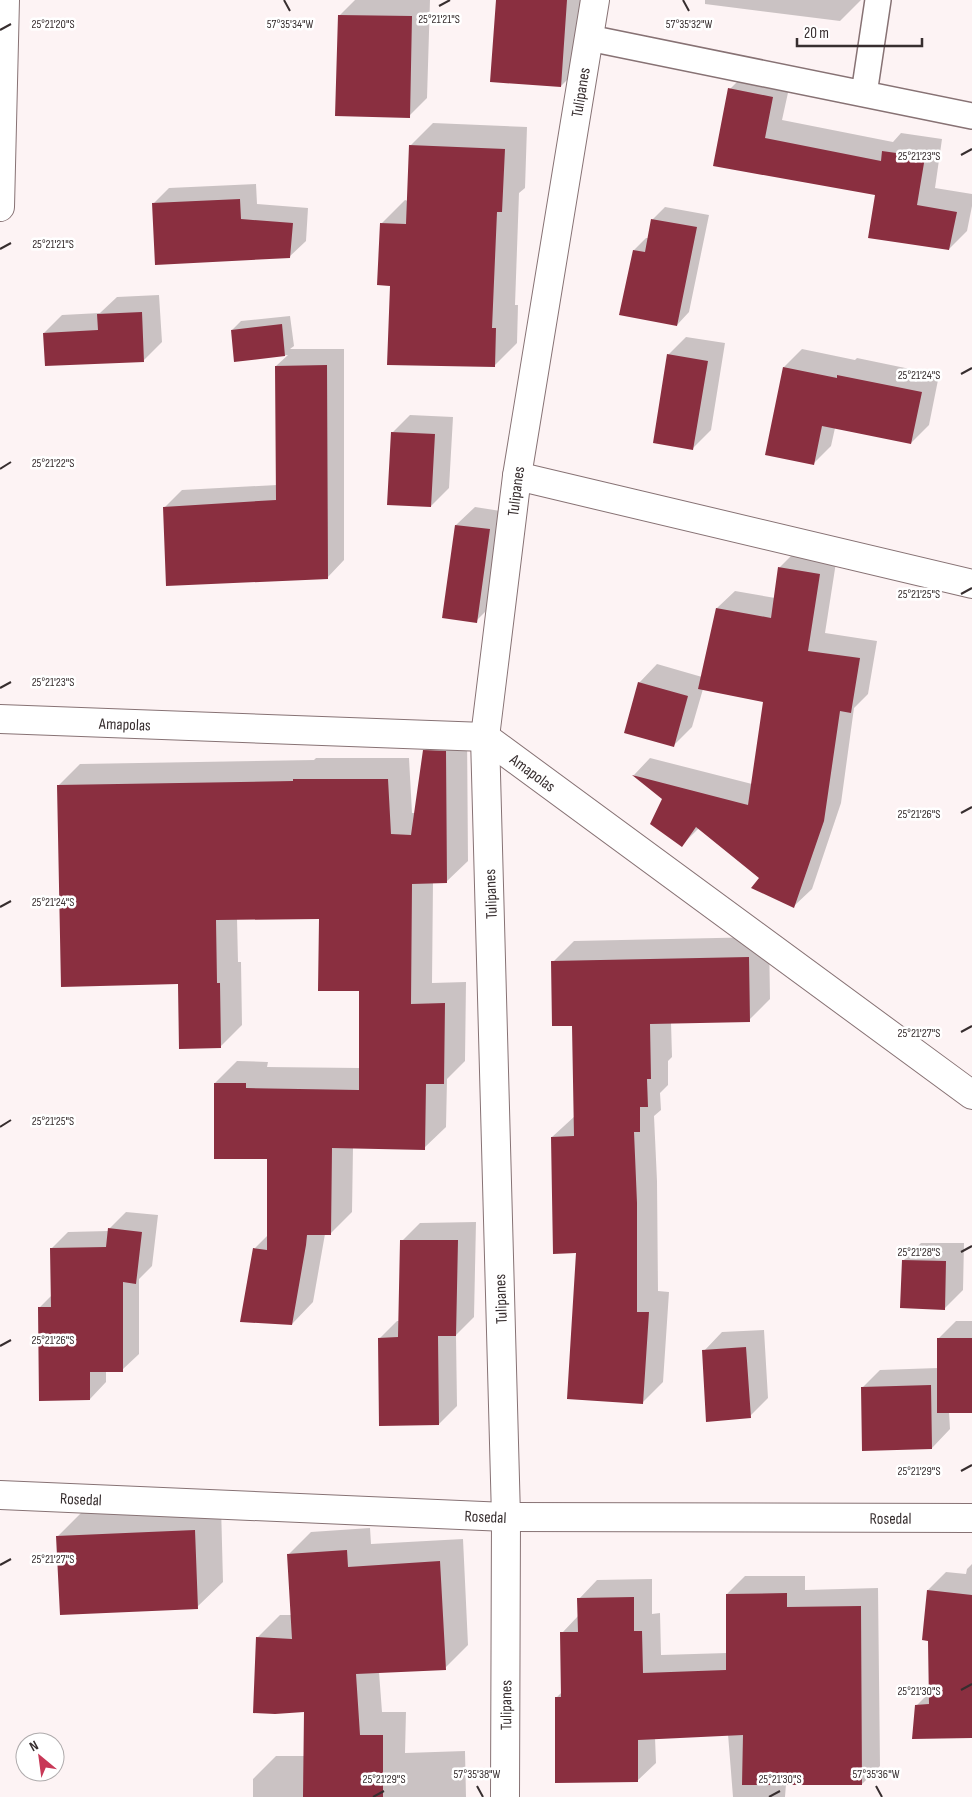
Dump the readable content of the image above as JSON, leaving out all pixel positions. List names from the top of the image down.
{
  "streets": {
    "street": ["Tulipanes", "Amapolas", "Rosedal"]
  },
  "crossings": [
    ["Tulipanes", "Amapolas"],
    ["Tulipanes", "Rosedal"]
  ],
  "scale_bar": "20 m",
  "north": "top left",
  "coordinates": [
    "25°21'21\"S",
    "57°35'34\"W",
    "57°35'32\"W",
    "25°21'20\"S",
    "25°21'23\"S",
    "25°21'24\"S",
    "25°21'22\"S",
    "25°21'25\"S",
    "25°21'26\"S",
    "25°21'27\"S",
    "25°21'28\"S",
    "25°21'29\"S",
    "25°21'30\"S",
    "57°35'38\"W",
    "57°35'36\"W"
  ]
}
